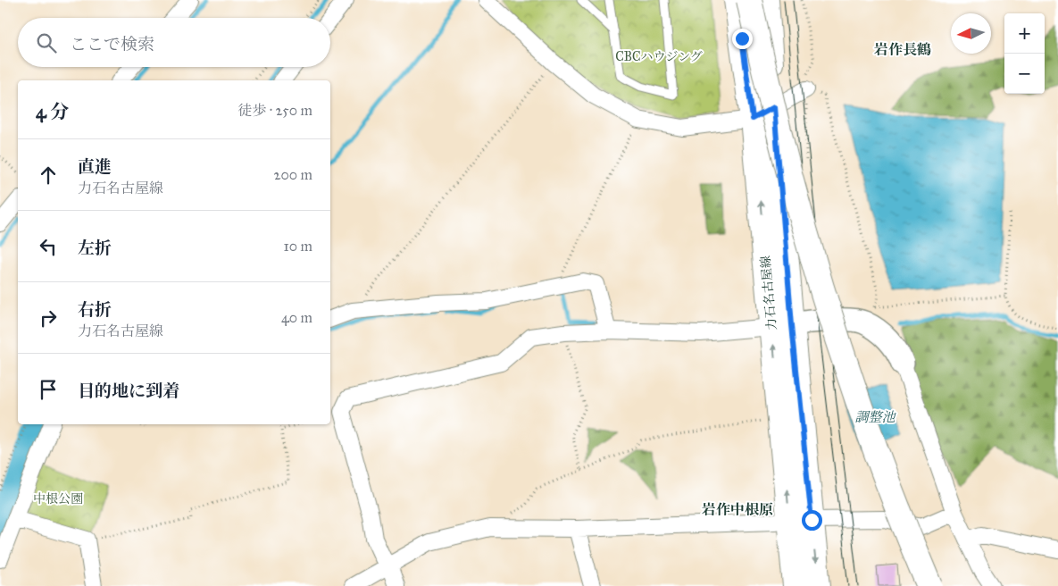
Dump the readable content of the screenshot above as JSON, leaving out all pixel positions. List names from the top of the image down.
{
  "streets": {
    "main road": ["力石名古屋線"]
  },
  "districts": ["岩作長鶴", "岩作中根原"],
  "water": ["調整池"],
  "parks": ["CBCハウジング", "中根公園"],
  "north": "left",
  "page": {
    "map_buttons": ["+", "−"],
    "search": "ここで検索",
    "heading": ["4 分", "徒歩 · 250 m"],
    "list": [
      ["直進", "力石名古屋線", "200 m"],
      ["左折", "10 m"],
      ["右折", "力石名古屋線", "40 m"],
      "目的地に到着"
    ]
  }
}
